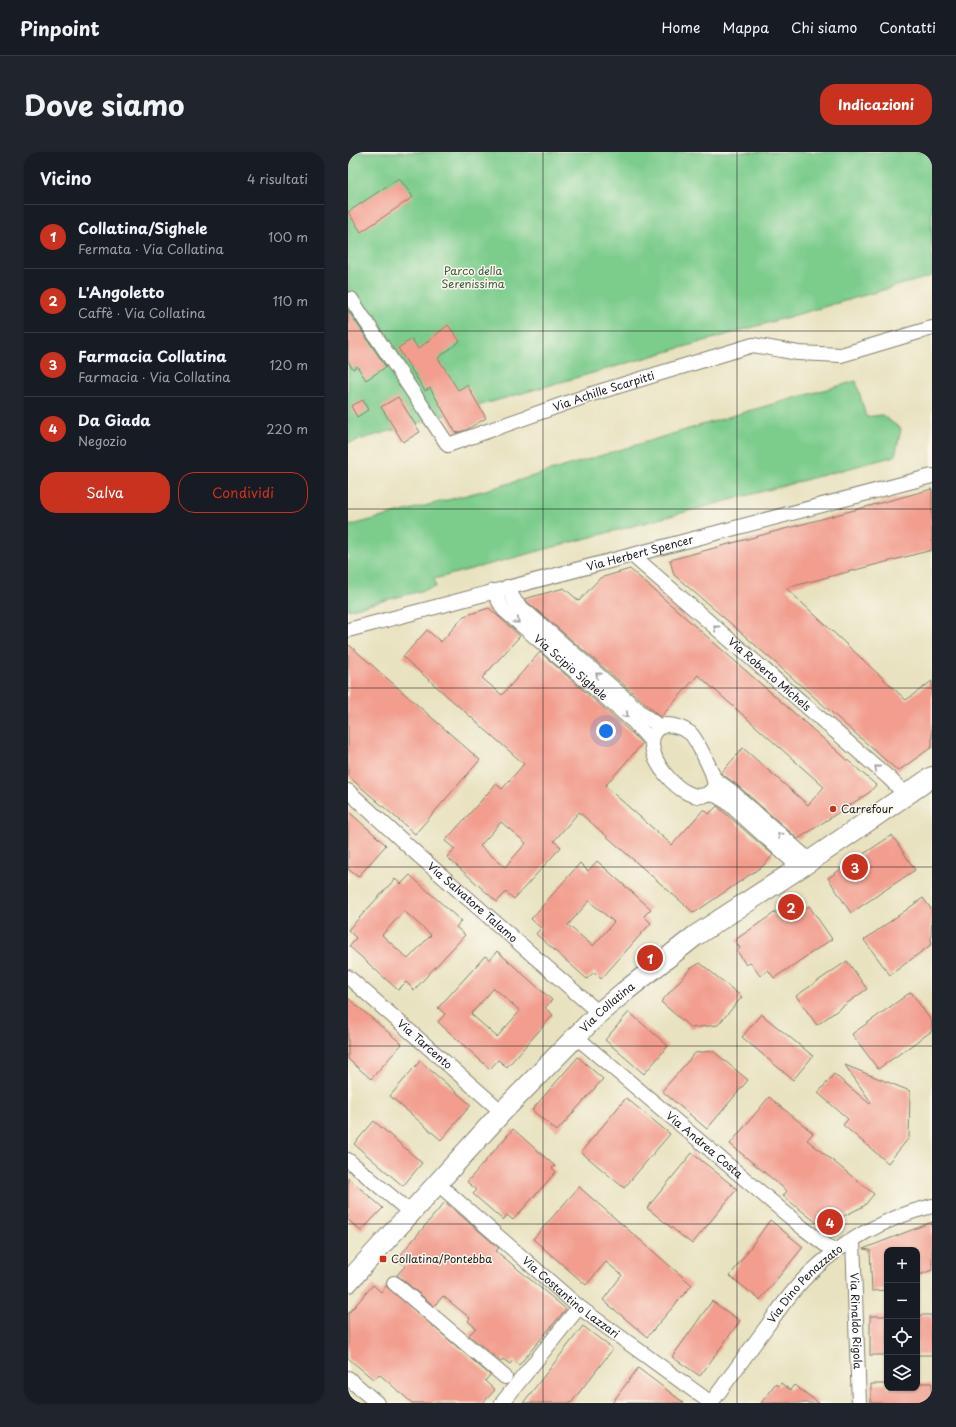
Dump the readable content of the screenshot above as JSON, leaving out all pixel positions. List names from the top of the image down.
{
  "streets": {
    "street": [
      "Via Achille Scarpitti",
      "Via Herbert Spencer",
      "Via Scipio Sighele",
      "Via Roberto Michels",
      "Via Salvatore Talamo",
      "Via Collatina",
      "Via Tarcento",
      "Via Andrea Costa",
      "Via Dino Penazzato",
      "Via Costantino Lazzari",
      "Via Rinaldo Rigola"
    ]
  },
  "crossings": [
    ["Via Herbert Spencer", "Via Scipio Sighele"],
    ["Via Herbert Spencer", "Via Roberto Michels"],
    ["Via Roberto Michels", "Via Collatina"],
    ["Via Salvatore Talamo", "Via Collatina"],
    ["Via Collatina", "Via Tarcento"],
    ["Via Collatina", "Via Andrea Costa"],
    ["Via Collatina", "Via Costantino Lazzari"],
    ["Via Andrea Costa", "Via Dino Penazzato"],
    ["Via Dino Penazzato", "Via Costantino Lazzari"],
    ["Via Dino Penazzato", "Via Rinaldo Rigola"]
  ],
  "parks": ["Parco della Serenissima"],
  "places": {
    "other": ["Carrefour"],
    "transit": ["Collatina/Pontebba"]
  },
  "page": {
    "header": "Pinpoint",
    "nav": [
      "Home",
      "Mappa",
      "Chi siamo",
      "Contatti"
    ],
    "title": "Dove siamo",
    "buttons": [
      "Indicazioni",
      ["Salva", "Condividi"]
    ],
    "heading": ["Vicino", "4 risultati"],
    "list": [
      {
        "mark": "1",
        "name": "Collatina/Sighele",
        "note": "Fermata · Via Collatina",
        "value": "100 m"
      },
      {
        "mark": "2",
        "name": "L'Angoletto",
        "note": "Caffè · Via Collatina",
        "value": "110 m"
      },
      {
        "mark": "3",
        "name": "Farmacia Collatina",
        "note": "Farmacia · Via Collatina",
        "value": "120 m"
      },
      {
        "mark": "4",
        "name": "Da Giada",
        "note": "Negozio",
        "value": "220 m"
      }
    ],
    "pins": [
      "3",
      "2",
      "1",
      "4"
    ],
    "map_buttons": ["+", "−"]
  }
}
